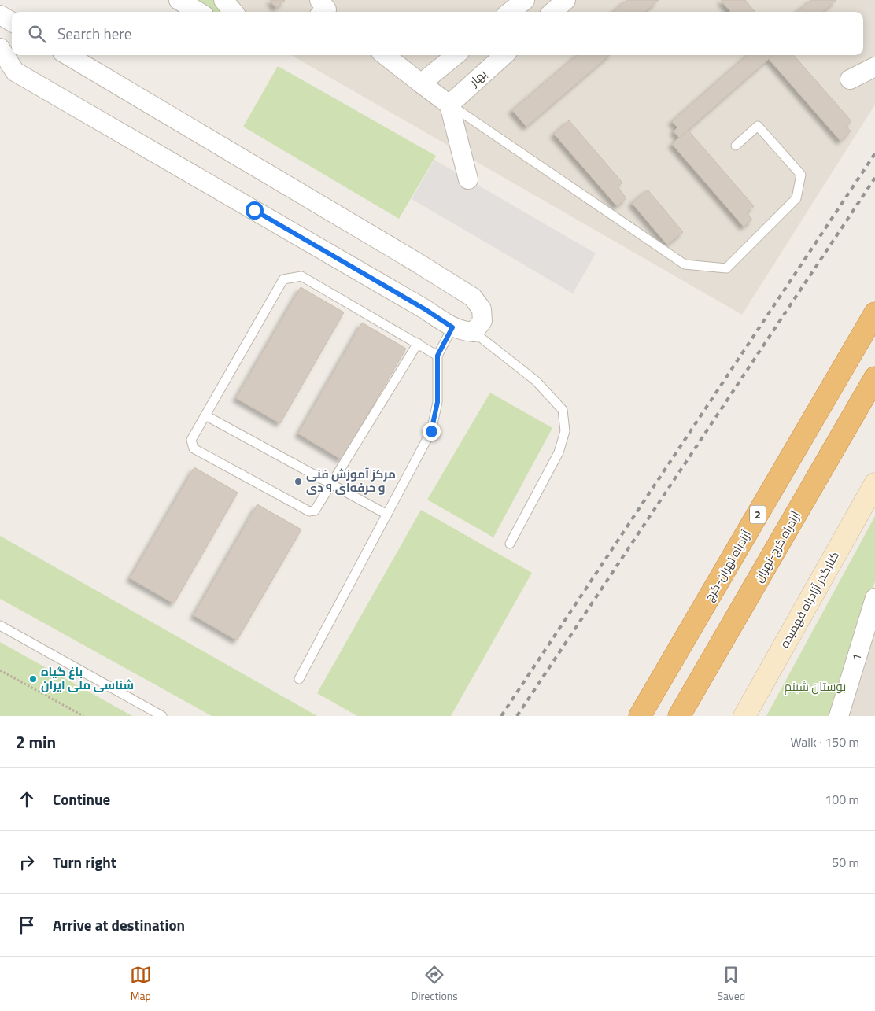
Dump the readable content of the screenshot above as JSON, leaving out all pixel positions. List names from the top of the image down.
{
  "streets": {
    "highway": ["2", "آزادراه کرج-تهران", "آزادراه تهران-کرج"],
    "main road": ["کنارگذر آزادراه فهمیده"],
    "street": ["بهار", "1"]
  },
  "parks": ["بوستان شبنم"],
  "places": ["مرکز آموزش فنی و حرفه‌ای ۹ دی", "باغ گیاه‌ شناسی ملی ایران"],
  "page": {
    "search": "Search here",
    "heading": ["2 min", "Walk · 150 m"],
    "list": [
      ["Continue", "100 m"],
      ["Turn right", "50 m"],
      "Arrive at destination"
    ],
    "nav": ["Map", "Directions", "Saved"]
  }
}
